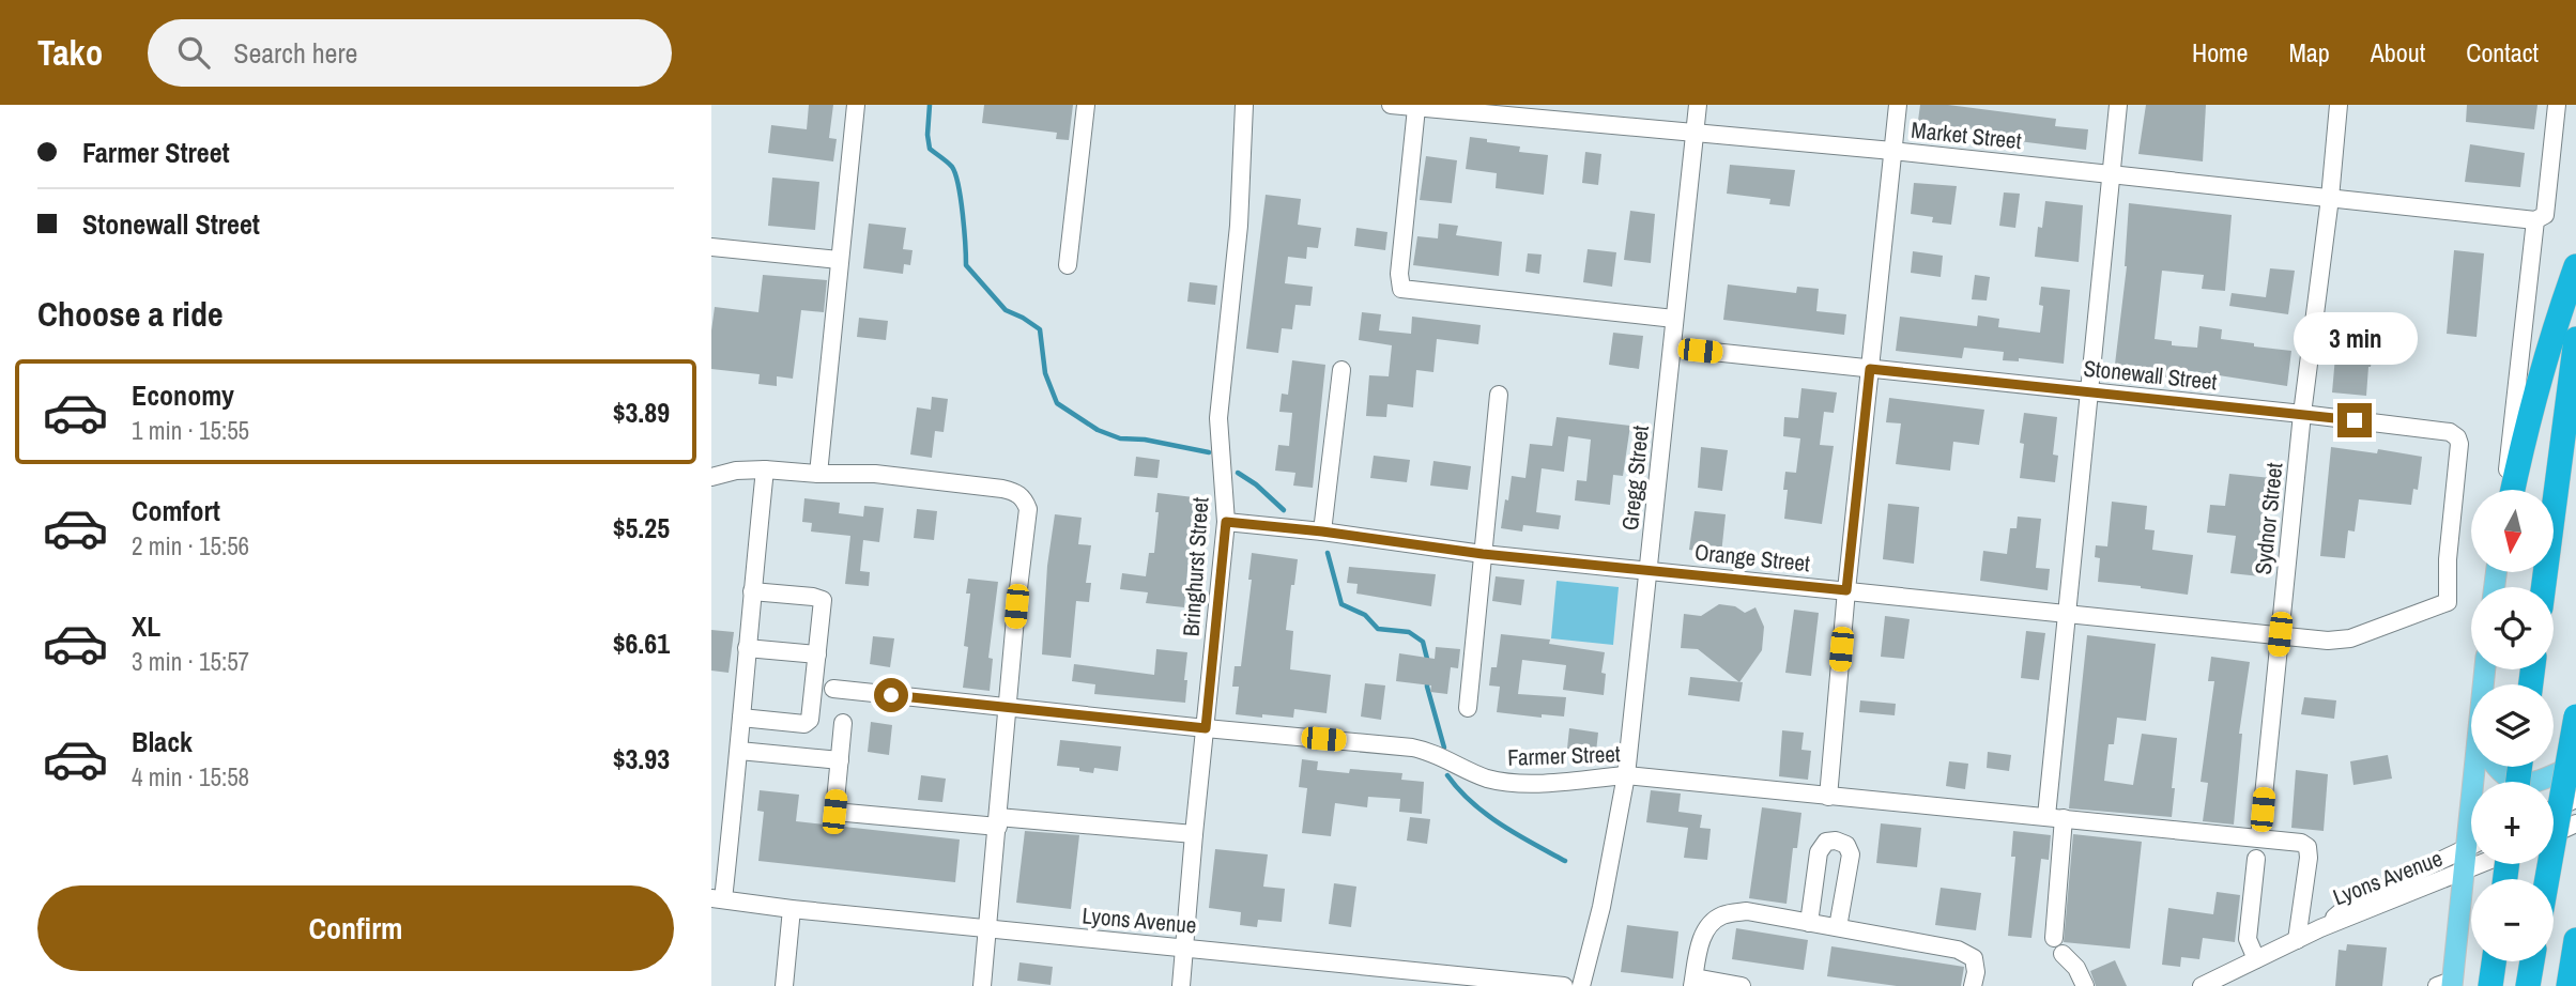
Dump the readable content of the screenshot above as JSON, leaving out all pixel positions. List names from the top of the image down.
{
  "streets": {
    "street": [
      "Market Street",
      "Stonewall Street",
      "Gregg Street",
      "Sydnor Street",
      "Orange Street",
      "Bringhurst Street",
      "Farmer Street",
      "Lyons Avenue"
    ]
  },
  "crossings": [
    ["Market Street", "Gregg Street"],
    ["Market Street", "Sydnor Street"],
    ["Stonewall Street", "Gregg Street"],
    ["Stonewall Street", "Sydnor Street"],
    ["Stonewall Street", "Orange Street"],
    ["Gregg Street", "Orange Street"],
    ["Gregg Street", "Farmer Street"],
    ["Sydnor Street", "Orange Street"],
    ["Sydnor Street", "Farmer Street"],
    ["Orange Street", "Bringhurst Street"],
    ["Bringhurst Street", "Farmer Street"],
    ["Bringhurst Street", "Lyons Avenue"]
  ],
  "north": "bottom",
  "page": {
    "header": "Tako",
    "search": "Search here",
    "nav": [
      "Home",
      "Map",
      "About",
      "Contact"
    ],
    "banner": ["Farmer Street", "Stonewall Street"],
    "heading": "Choose a ride",
    "bubble": "3 min",
    "list": [
      {
        "name": "Economy",
        "note": "1 min · 15:55",
        "value": "$3.89"
      },
      {
        "name": "Comfort",
        "note": "2 min · 15:56",
        "value": "$5.25"
      },
      {
        "name": "XL",
        "note": "3 min · 15:57",
        "value": "$6.61"
      },
      {
        "name": "Black",
        "note": "4 min · 15:58",
        "value": "$3.93"
      }
    ],
    "map_buttons": ["+", "−"],
    "buttons": "Confirm"
  }
}
